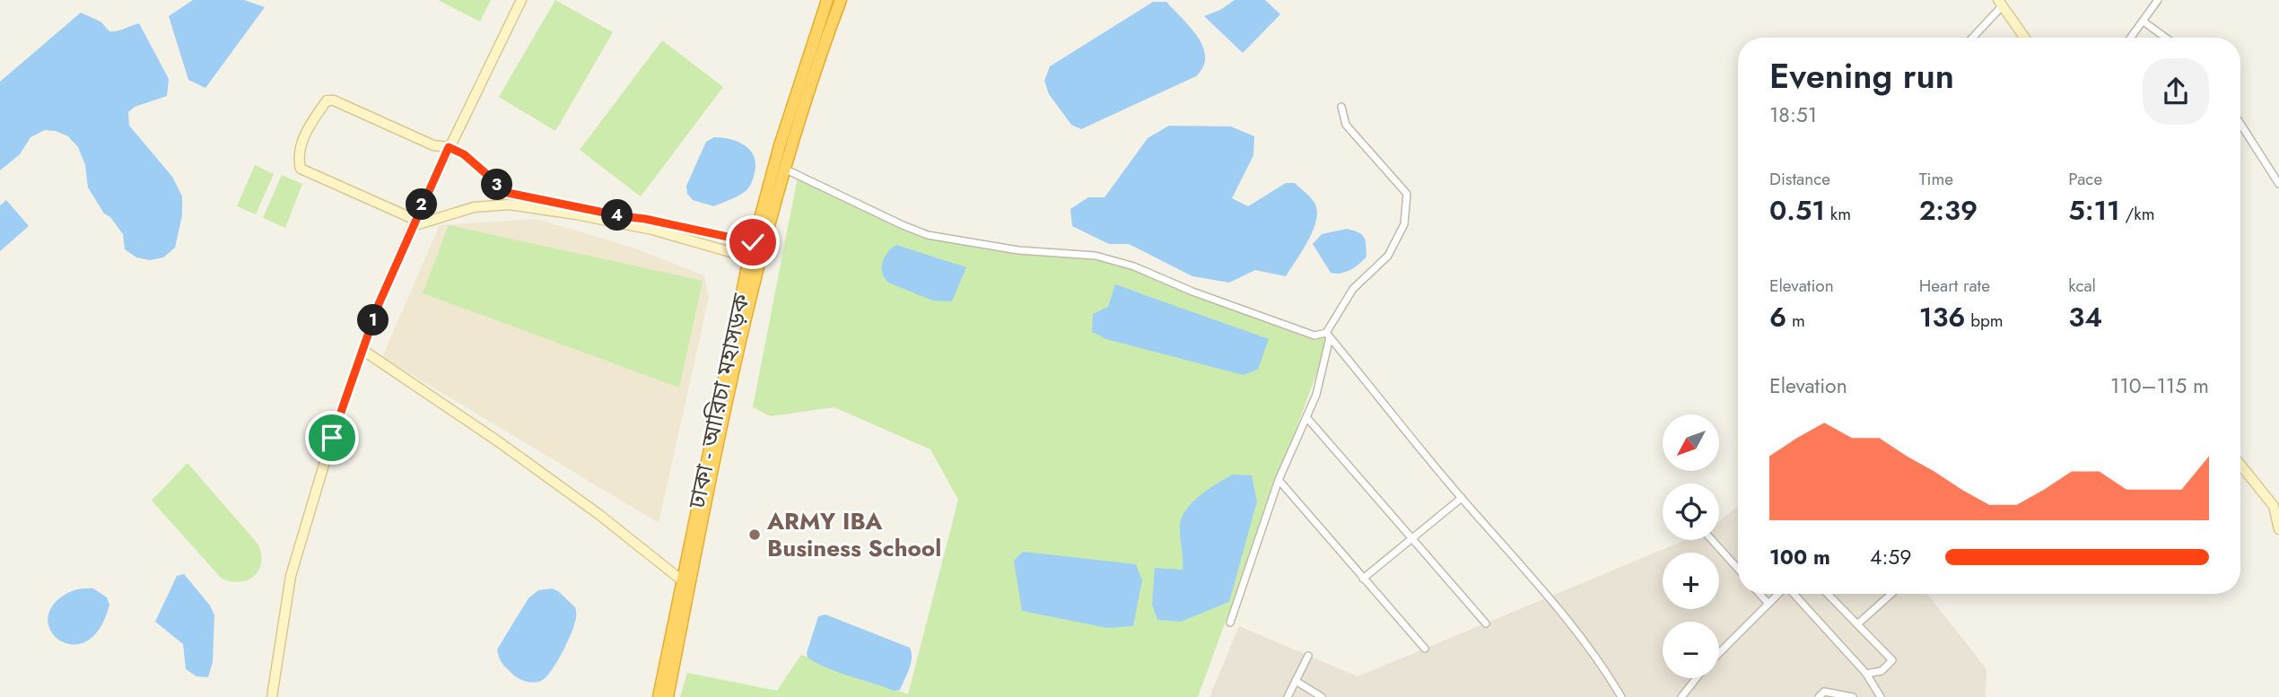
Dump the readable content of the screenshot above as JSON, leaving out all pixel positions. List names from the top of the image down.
{
  "streets": {
    "highway": ["ঢাকা - আরিচা মহাসড়ক"]
  },
  "places": ["ARMY IBA Business School"],
  "north": "bottom left",
  "page": {
    "heading": ["Evening run", "18:51"],
    "stats": [
      ["Distance", "0.51 km"],
      ["Time", "2:39"],
      ["Pace", "5:11 /km"],
      ["Elevation", "6 m"],
      ["Heart rate", "136 bpm"],
      ["kcal", "34"]
    ],
    "pins": [
      "3",
      "2",
      "4",
      "1"
    ],
    "chart": ["Elevation", "110–115 m"],
    "map_buttons": ["+", "−"],
    "list": [
      {
        "name": "100 m",
        "note": "4:59"
      }
    ]
  }
}
